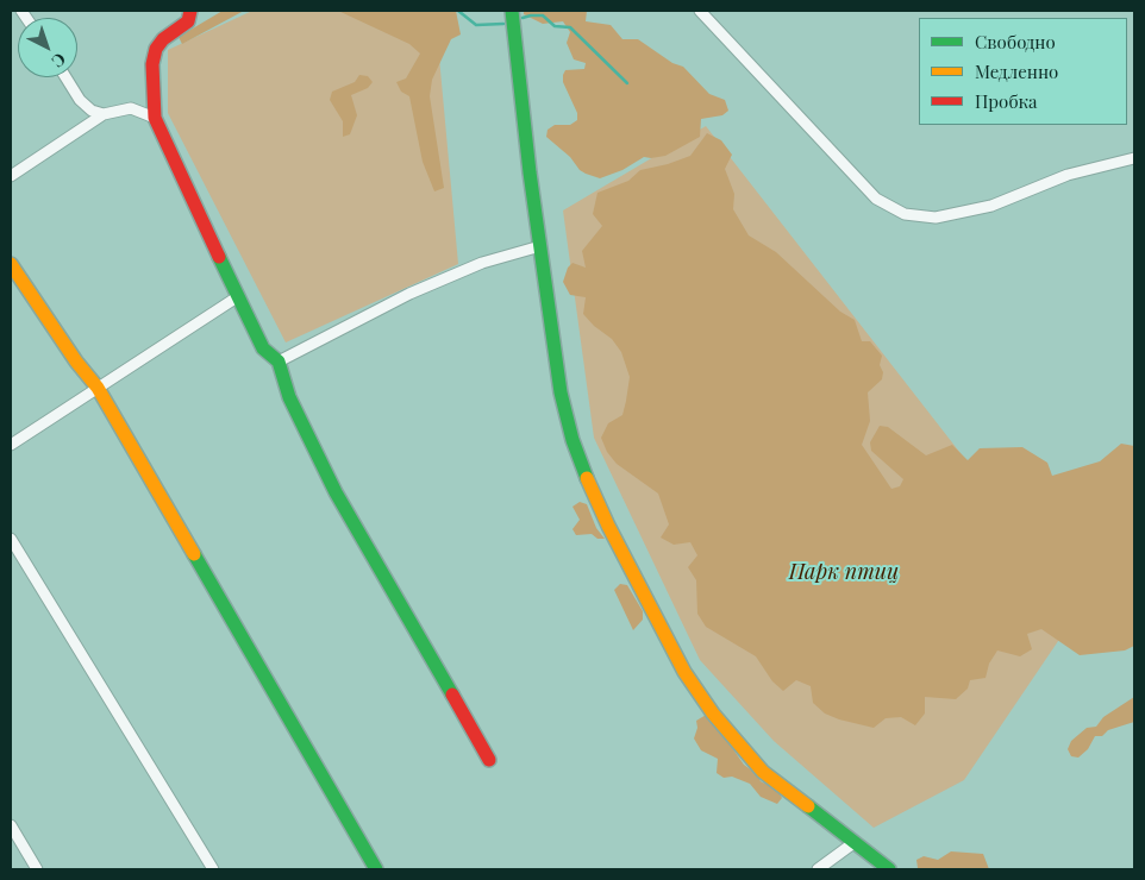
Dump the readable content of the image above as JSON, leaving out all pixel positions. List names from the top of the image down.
{
  "parks": ["Парк птиц"],
  "legend": ["Свободно", "Медленно", "Пробка"],
  "north": "bottom right"
}
